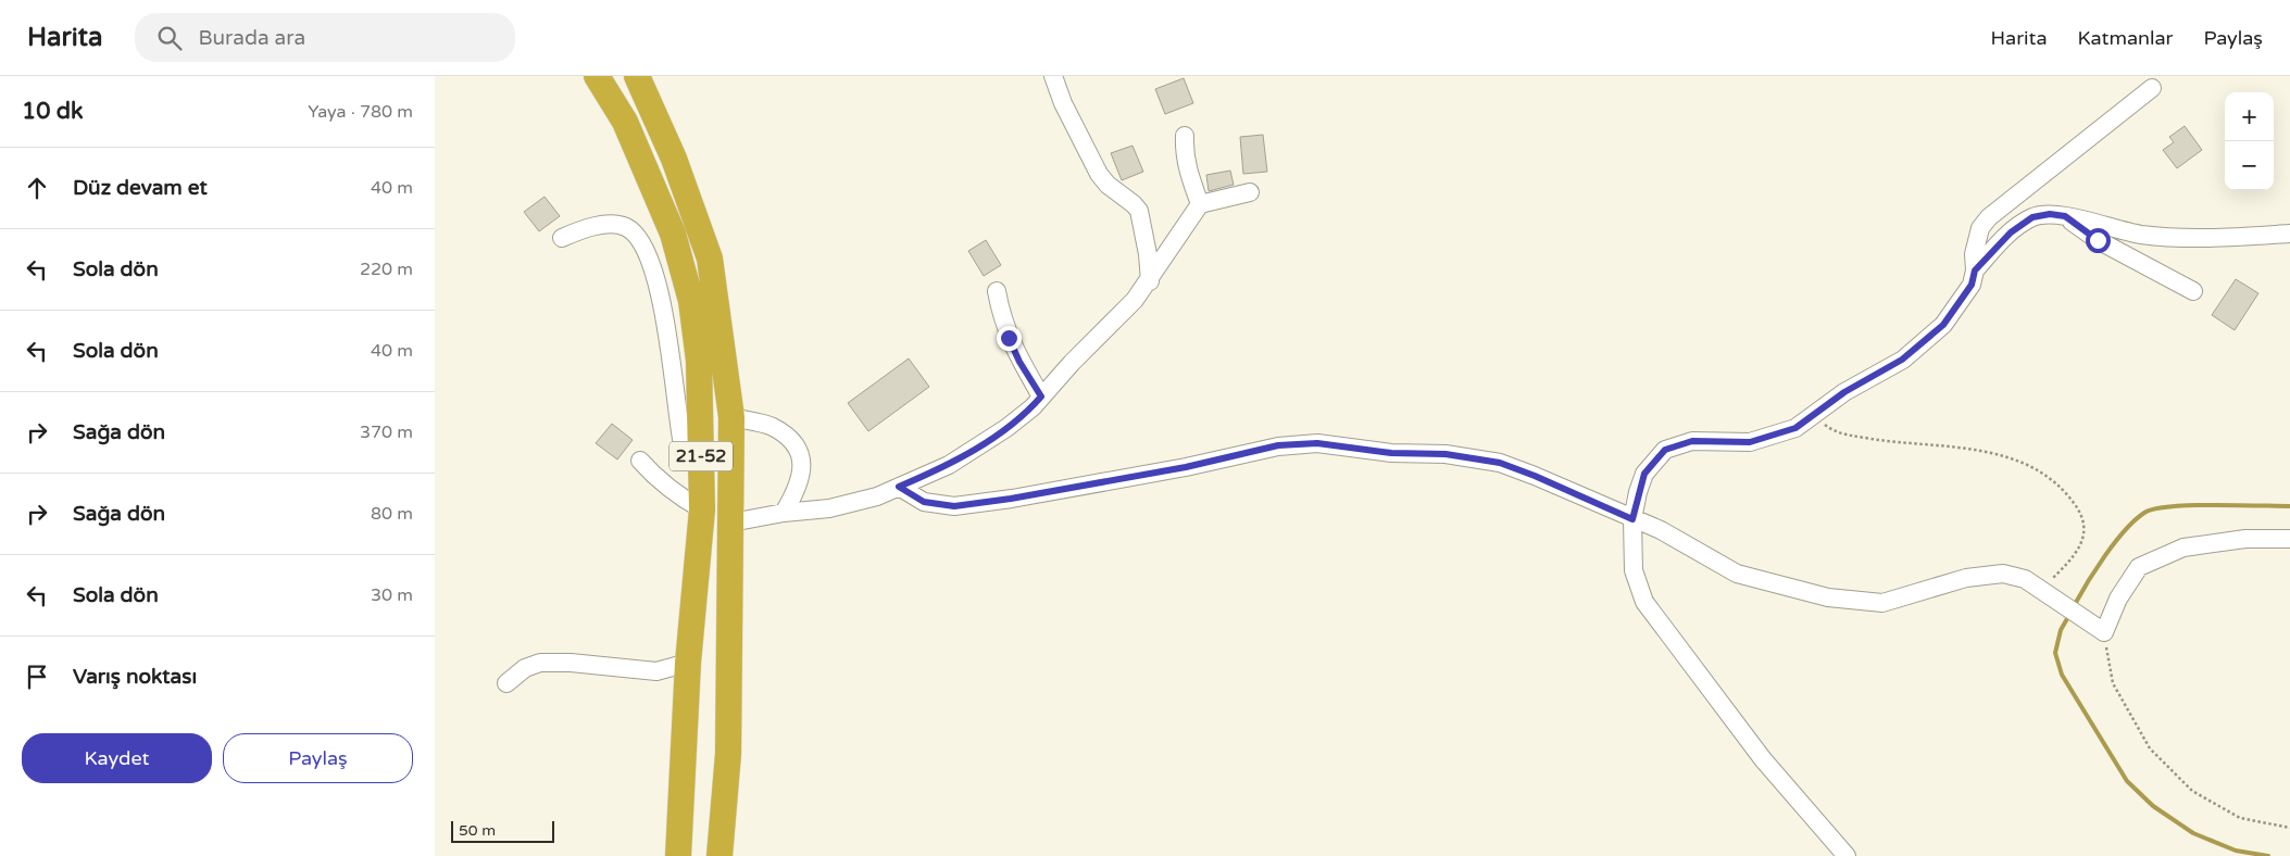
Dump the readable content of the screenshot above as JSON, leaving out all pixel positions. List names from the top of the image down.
{
  "streets": {
    "highway": ["21-52"]
  },
  "scale_bar": "50 m",
  "page": {
    "header": "Harita",
    "search": "Burada ara",
    "nav": ["Harita", "Katmanlar", "Paylaş"],
    "heading": ["10 dk", "Yaya · 780 m"],
    "map_buttons": ["+", "−"],
    "list": [
      ["Düz devam et", "40 m"],
      ["Sola dön", "220 m"],
      ["Sola dön", "40 m"],
      ["Sağa dön", "370 m"],
      ["Sağa dön", "80 m"],
      ["Sola dön", "30 m"],
      "Varış noktası"
    ],
    "buttons": ["Kaydet", "Paylaş"],
    "scale": "50 m"
  }
}
